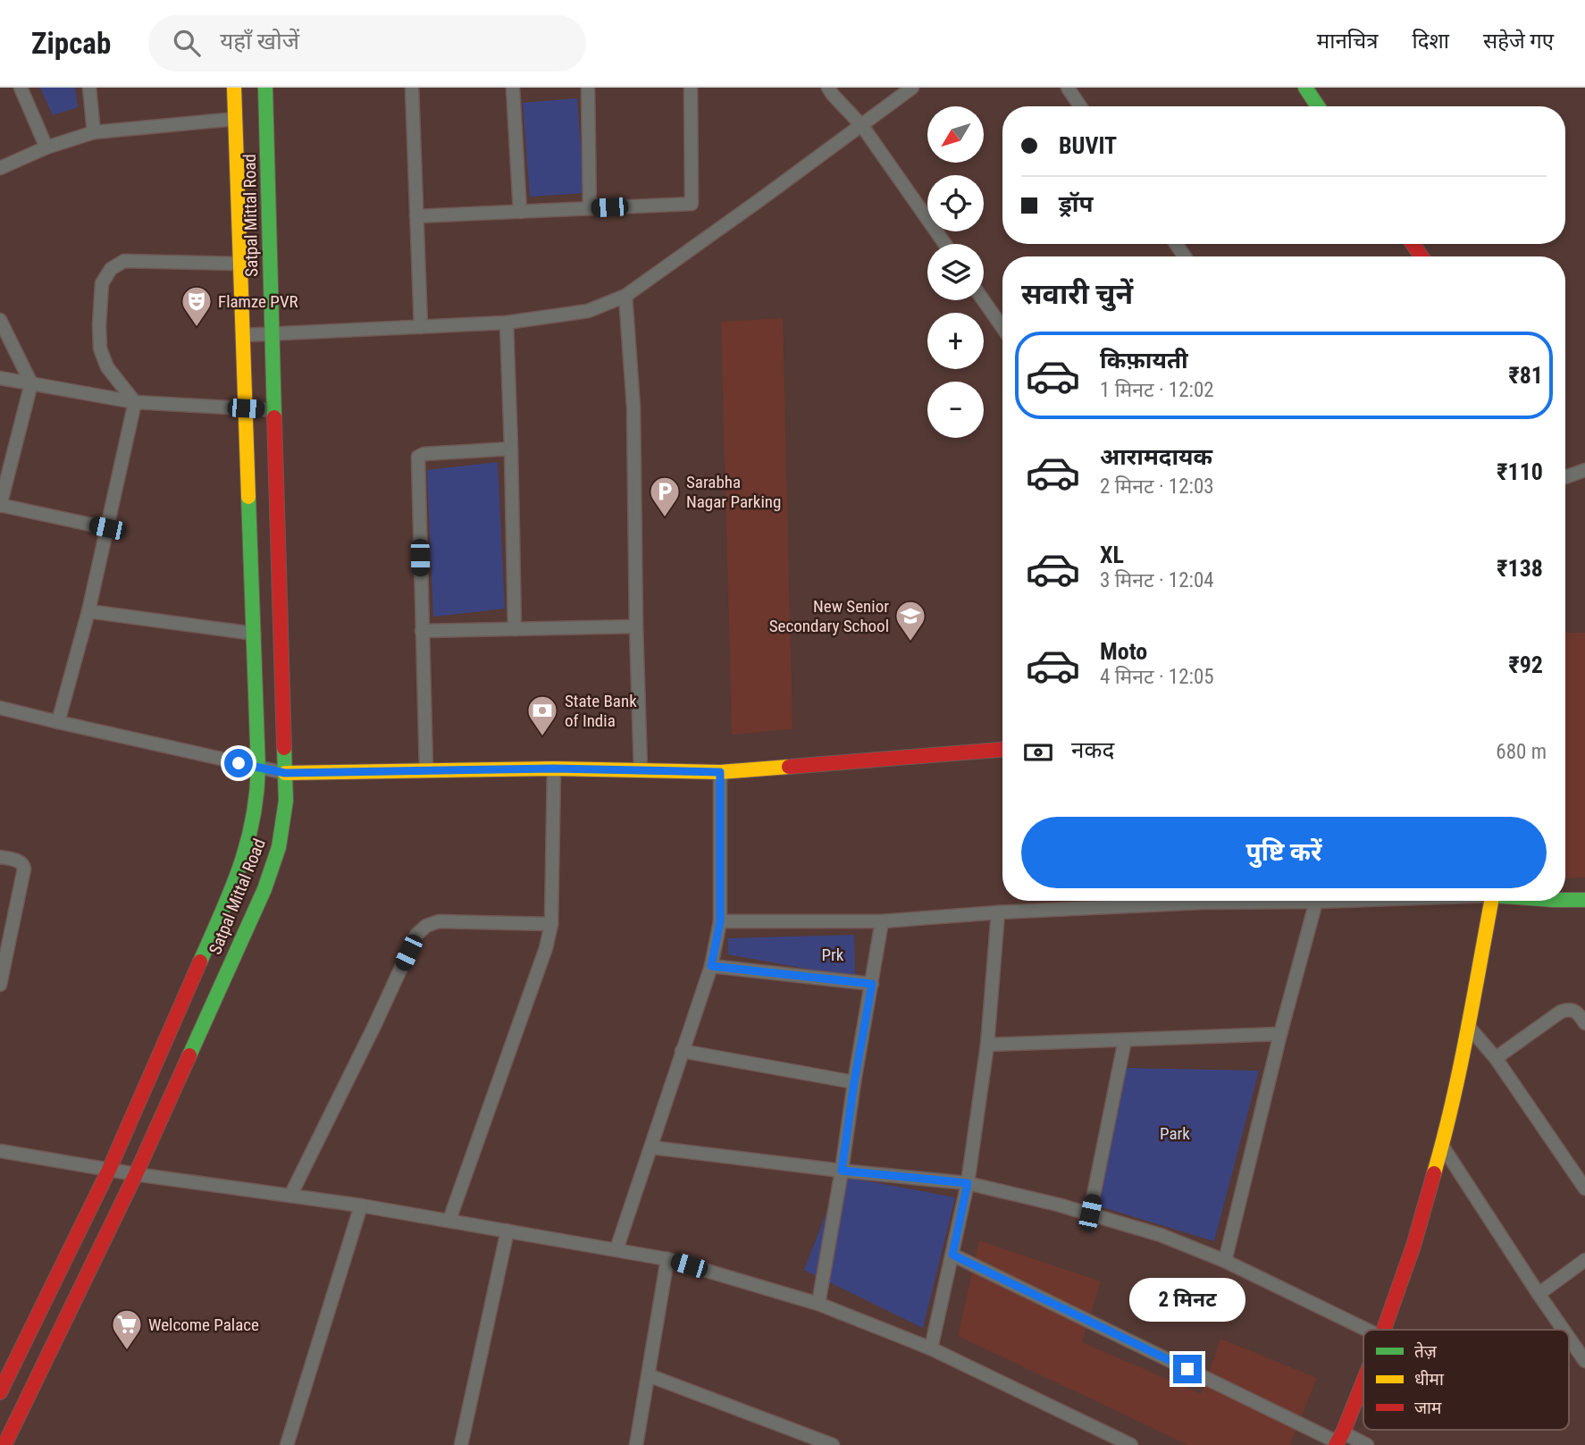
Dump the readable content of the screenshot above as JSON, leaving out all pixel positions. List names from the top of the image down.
{
  "streets": {
    "street": ["Satpal Mittal Road"]
  },
  "parks": ["Prk", "Park"],
  "places": {
    "theatre": ["Flamze PVR"],
    "parking": ["Sarabha Nagar Parking"],
    "school or university": ["New Senior Secondary School"],
    "bank": ["State Bank of India"],
    "supermarket": ["Welcome Palace"]
  },
  "legend": ["तेज़", "धीमा", "जाम"],
  "north": "bottom left",
  "page": {
    "header": "Zipcab",
    "search": "यहाँ खोजें",
    "nav": ["मानचित्र", "दिशा", "सहेजे गए"],
    "map_buttons": ["+", "−"],
    "banner": ["BUVIT", "ड्रॉप"],
    "heading": "सवारी चुनें",
    "list": [
      {
        "name": "किफ़ायती",
        "note": "1 मिनट · 12:02",
        "value": "₹81"
      },
      {
        "name": "आरामदायक",
        "note": "2 मिनट · 12:03",
        "value": "₹110"
      },
      {
        "name": "XL",
        "note": "3 मिनट · 12:04",
        "value": "₹138"
      },
      {
        "name": "Moto",
        "note": "4 मिनट · 12:05",
        "value": "₹92"
      }
    ],
    "pay": ["नकद", "680 m"],
    "buttons": "पुष्टि करें",
    "bubble": "2 मिनट"
  }
}
